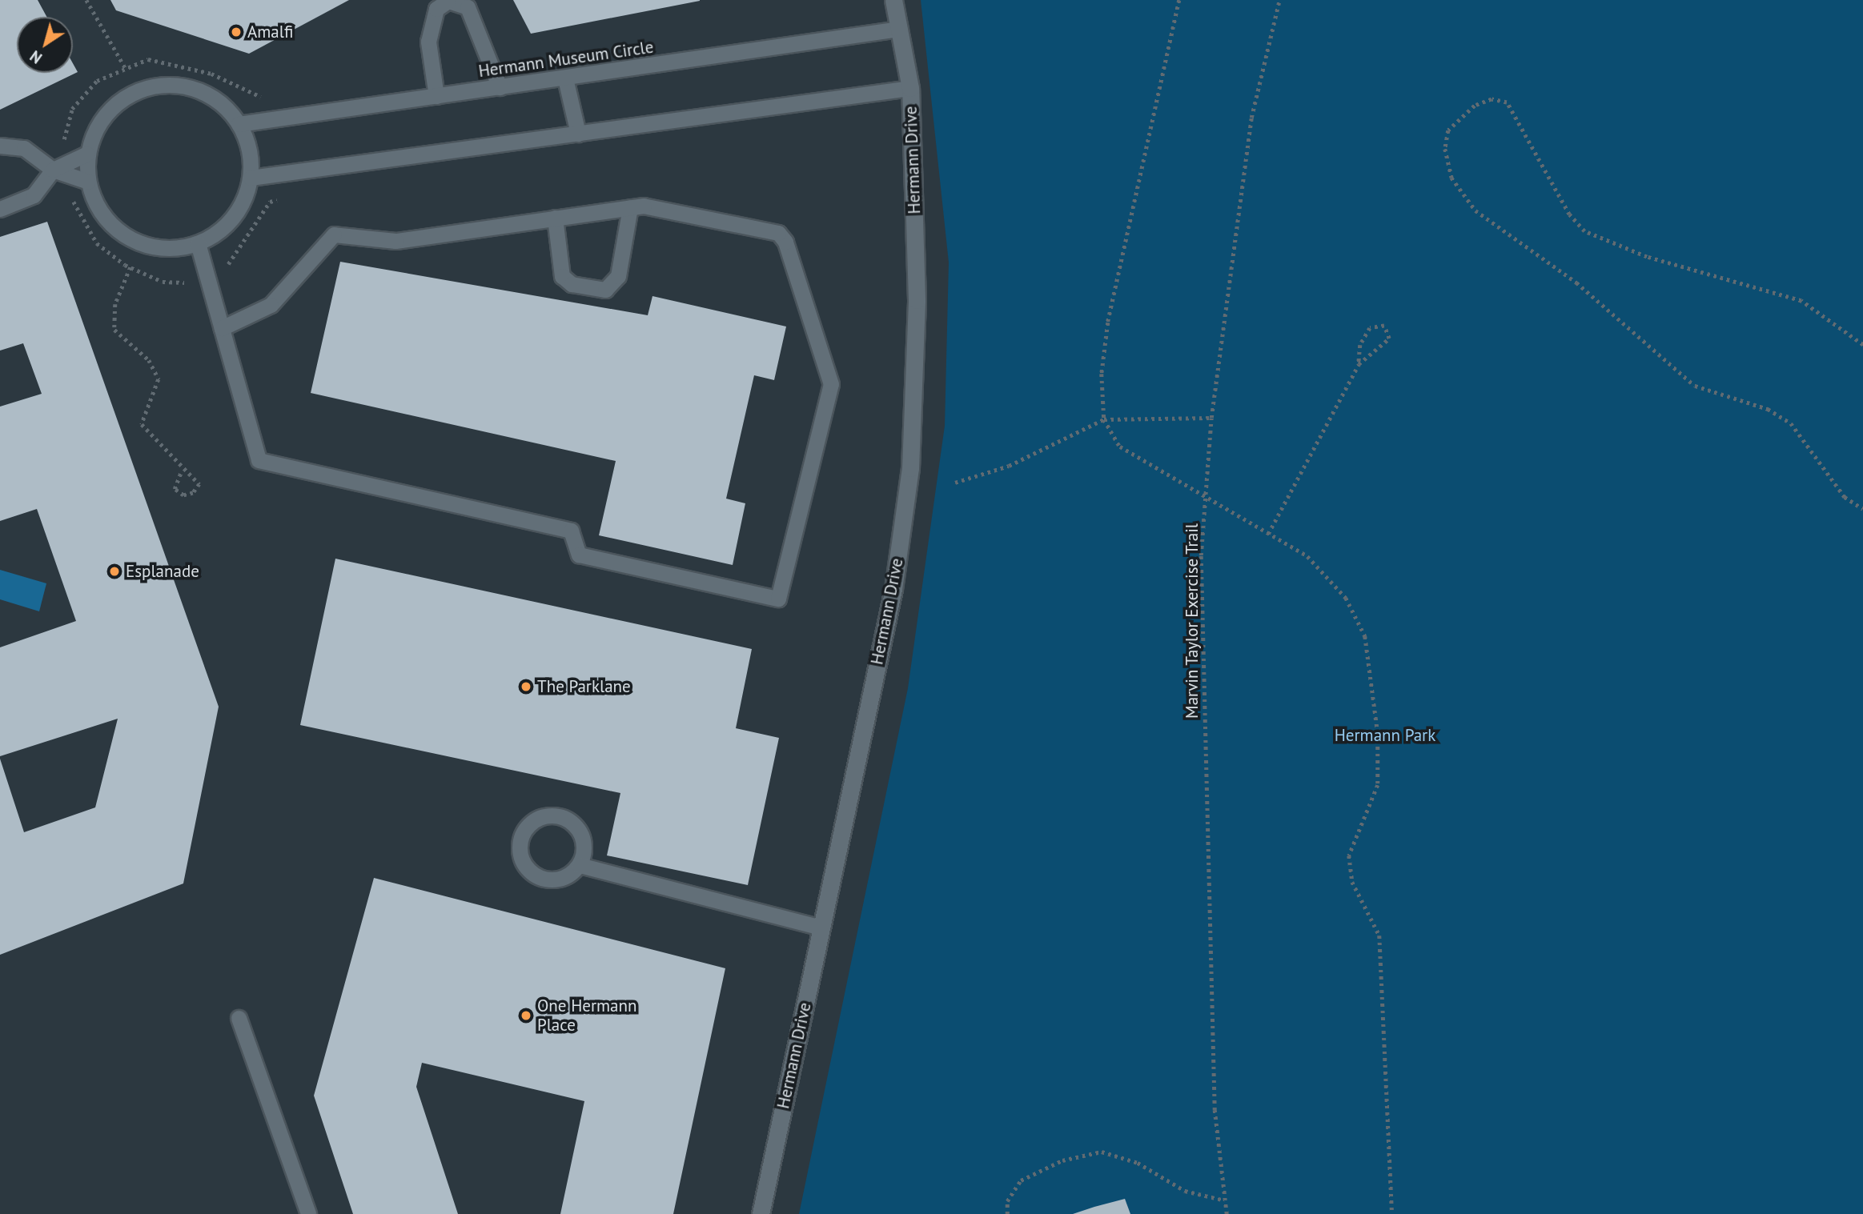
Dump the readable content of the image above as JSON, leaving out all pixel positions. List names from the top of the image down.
{
  "streets": {
    "street": ["Hermann Drive"],
    "lane": ["Hermann Museum Circle"],
    "path": ["Marvin Taylor Exercise Trail"]
  },
  "crossings": [
    ["Hermann Museum Circle", "Hermann Drive"]
  ],
  "parks": ["Hermann Park"],
  "places": [
    "Amalfi",
    "Esplanade",
    "The Parklane",
    "One Hermann Place"
  ],
  "north": "bottom left"
}
